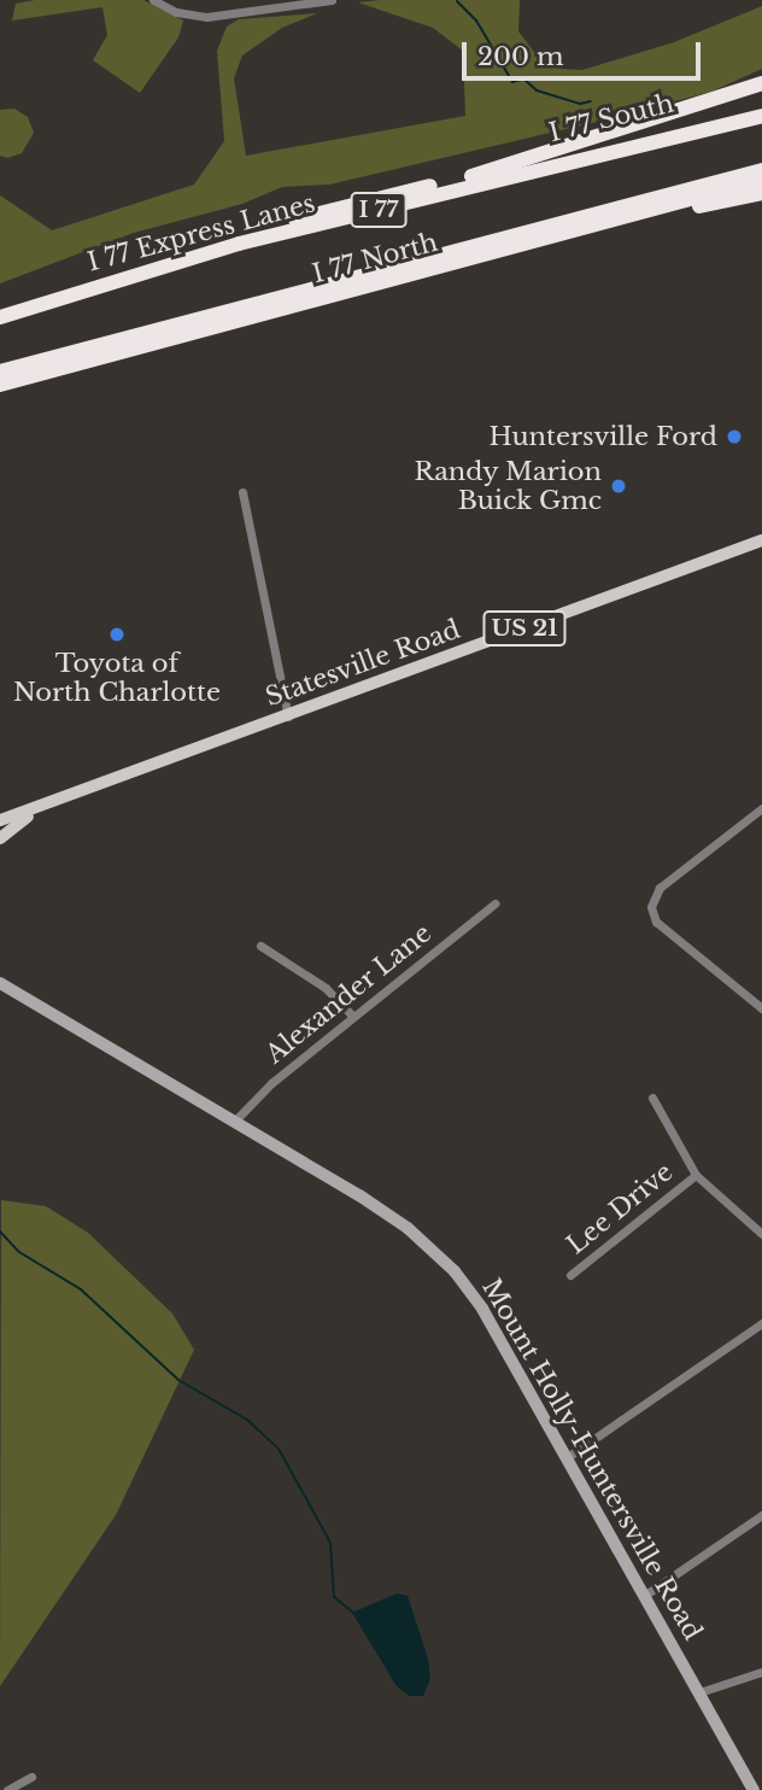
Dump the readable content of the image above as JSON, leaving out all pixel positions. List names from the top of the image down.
{
  "streets": {
    "highway": [
      "I 77 South",
      "I 77",
      "I 77 Express Lanes",
      "I 77 North"
    ],
    "main road": ["US 21", "Statesville Road", "Mount Holly-Huntersville Road"],
    "street": ["Alexander Lane", "Lee Drive"]
  },
  "crossings": [
    ["I 77 South", "I 77"],
    ["Alexander Lane", "Mount Holly-Huntersville Road"]
  ],
  "places": ["Huntersville Ford", "Randy Marion Buick Gmc", "Toyota of North Charlotte"],
  "scale_bar": "200 m"
}
